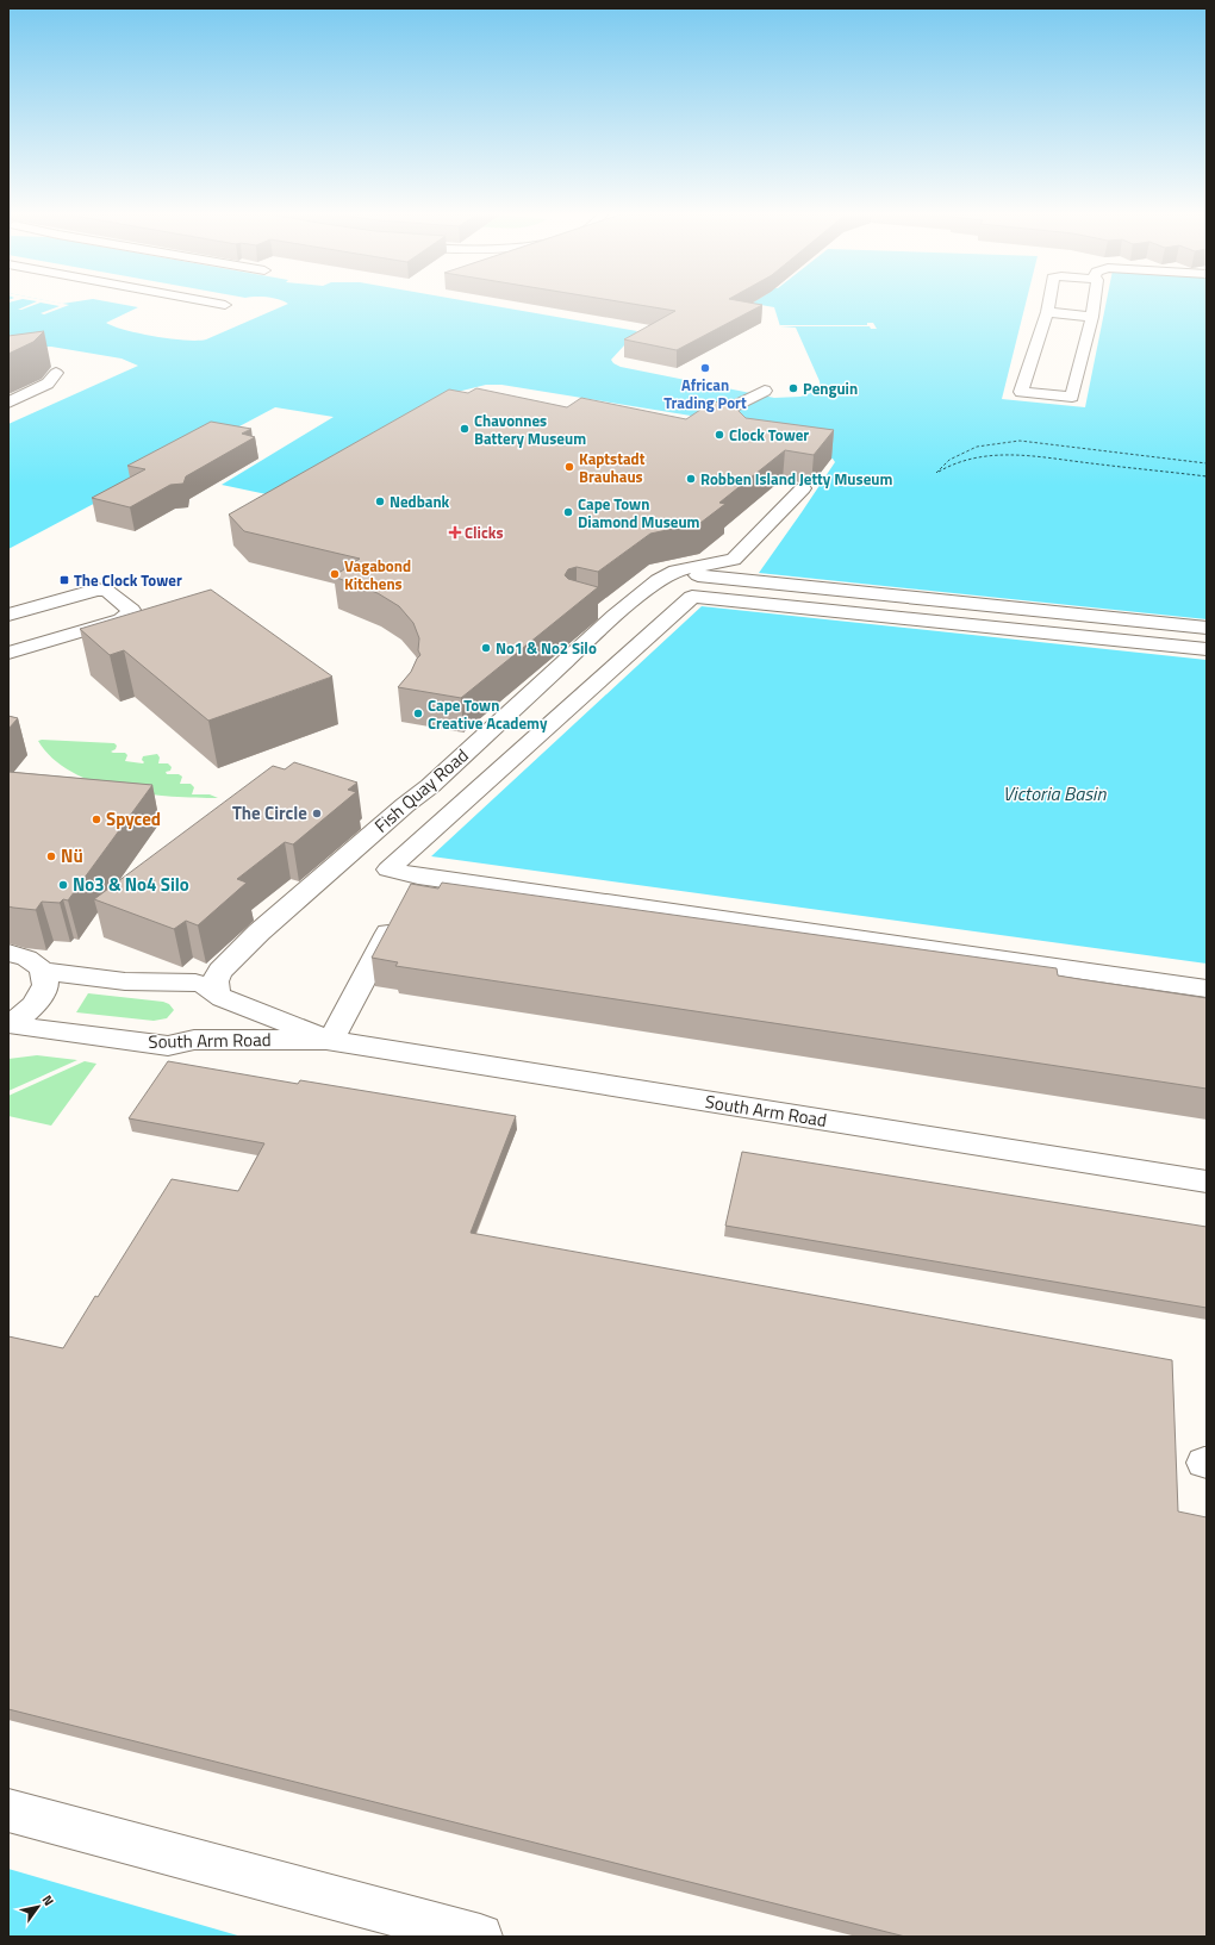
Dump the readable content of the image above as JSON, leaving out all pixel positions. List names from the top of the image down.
{
  "streets": {
    "street": ["Fish Quay Road", "South Arm Road"]
  },
  "crossings": [
    ["Fish Quay Road", "South Arm Road"]
  ],
  "water": ["Victoria Basin"],
  "places": {
    "other": [
      "African Trading Port",
      "Penguin",
      "Chavonnes Battery Museum",
      "Clock Tower",
      "Kaptstadt Brauhaus",
      "Robben Island Jetty Museum",
      "Nedbank",
      "Cape Town Diamond Museum",
      "Vagabond Kitchens",
      "No1 & No2 Silo",
      "Cape Town Creative Academy",
      "The Circle",
      "Spyced",
      "Nü",
      "No3 & No4 Silo"
    ],
    "health": ["Clicks"],
    "transit": ["The Clock Tower"]
  },
  "north": "top right"
}
